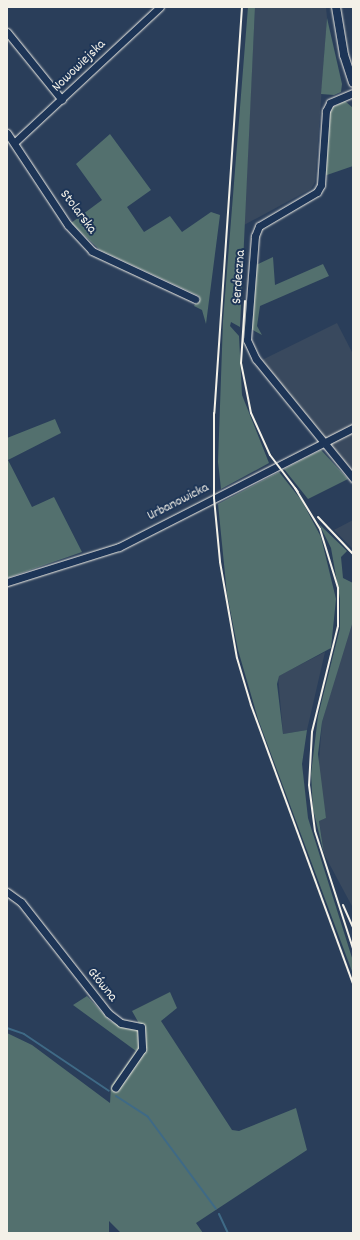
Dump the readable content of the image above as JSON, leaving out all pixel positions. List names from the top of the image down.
{
  "streets": {
    "street": [
      "Nowowiejska",
      "Stolarska",
      "Serdeczna",
      "Urbanowicka",
      "Główna"
    ]
  },
  "crossings": [
    ["Nowowiejska", "Stolarska"],
    ["Serdeczna", "Urbanowicka"]
  ]
}
